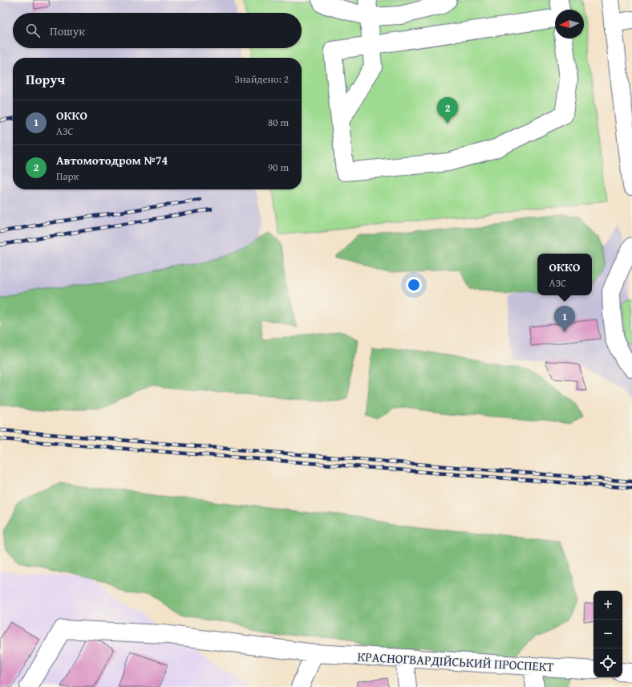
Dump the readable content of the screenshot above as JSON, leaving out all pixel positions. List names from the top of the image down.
{
  "streets": {
    "street": ["КРАСНОГВАРДІЙСЬКИЙ ПРОСПЕКТ"]
  },
  "north": "left",
  "page": {
    "search": "Пошук",
    "heading": ["Поруч", "Знайдено: 2"],
    "pins": ["2", "1"],
    "list": [
      {
        "mark": "1",
        "name": "ОККО",
        "note": "АЗС",
        "value": "80 m"
      },
      {
        "mark": "2",
        "name": "Автомотодром №74",
        "note": "Парк",
        "value": "90 m"
      }
    ],
    "popup": ["ОККО", "АЗС"],
    "map_buttons": ["+", "−"]
  }
}
